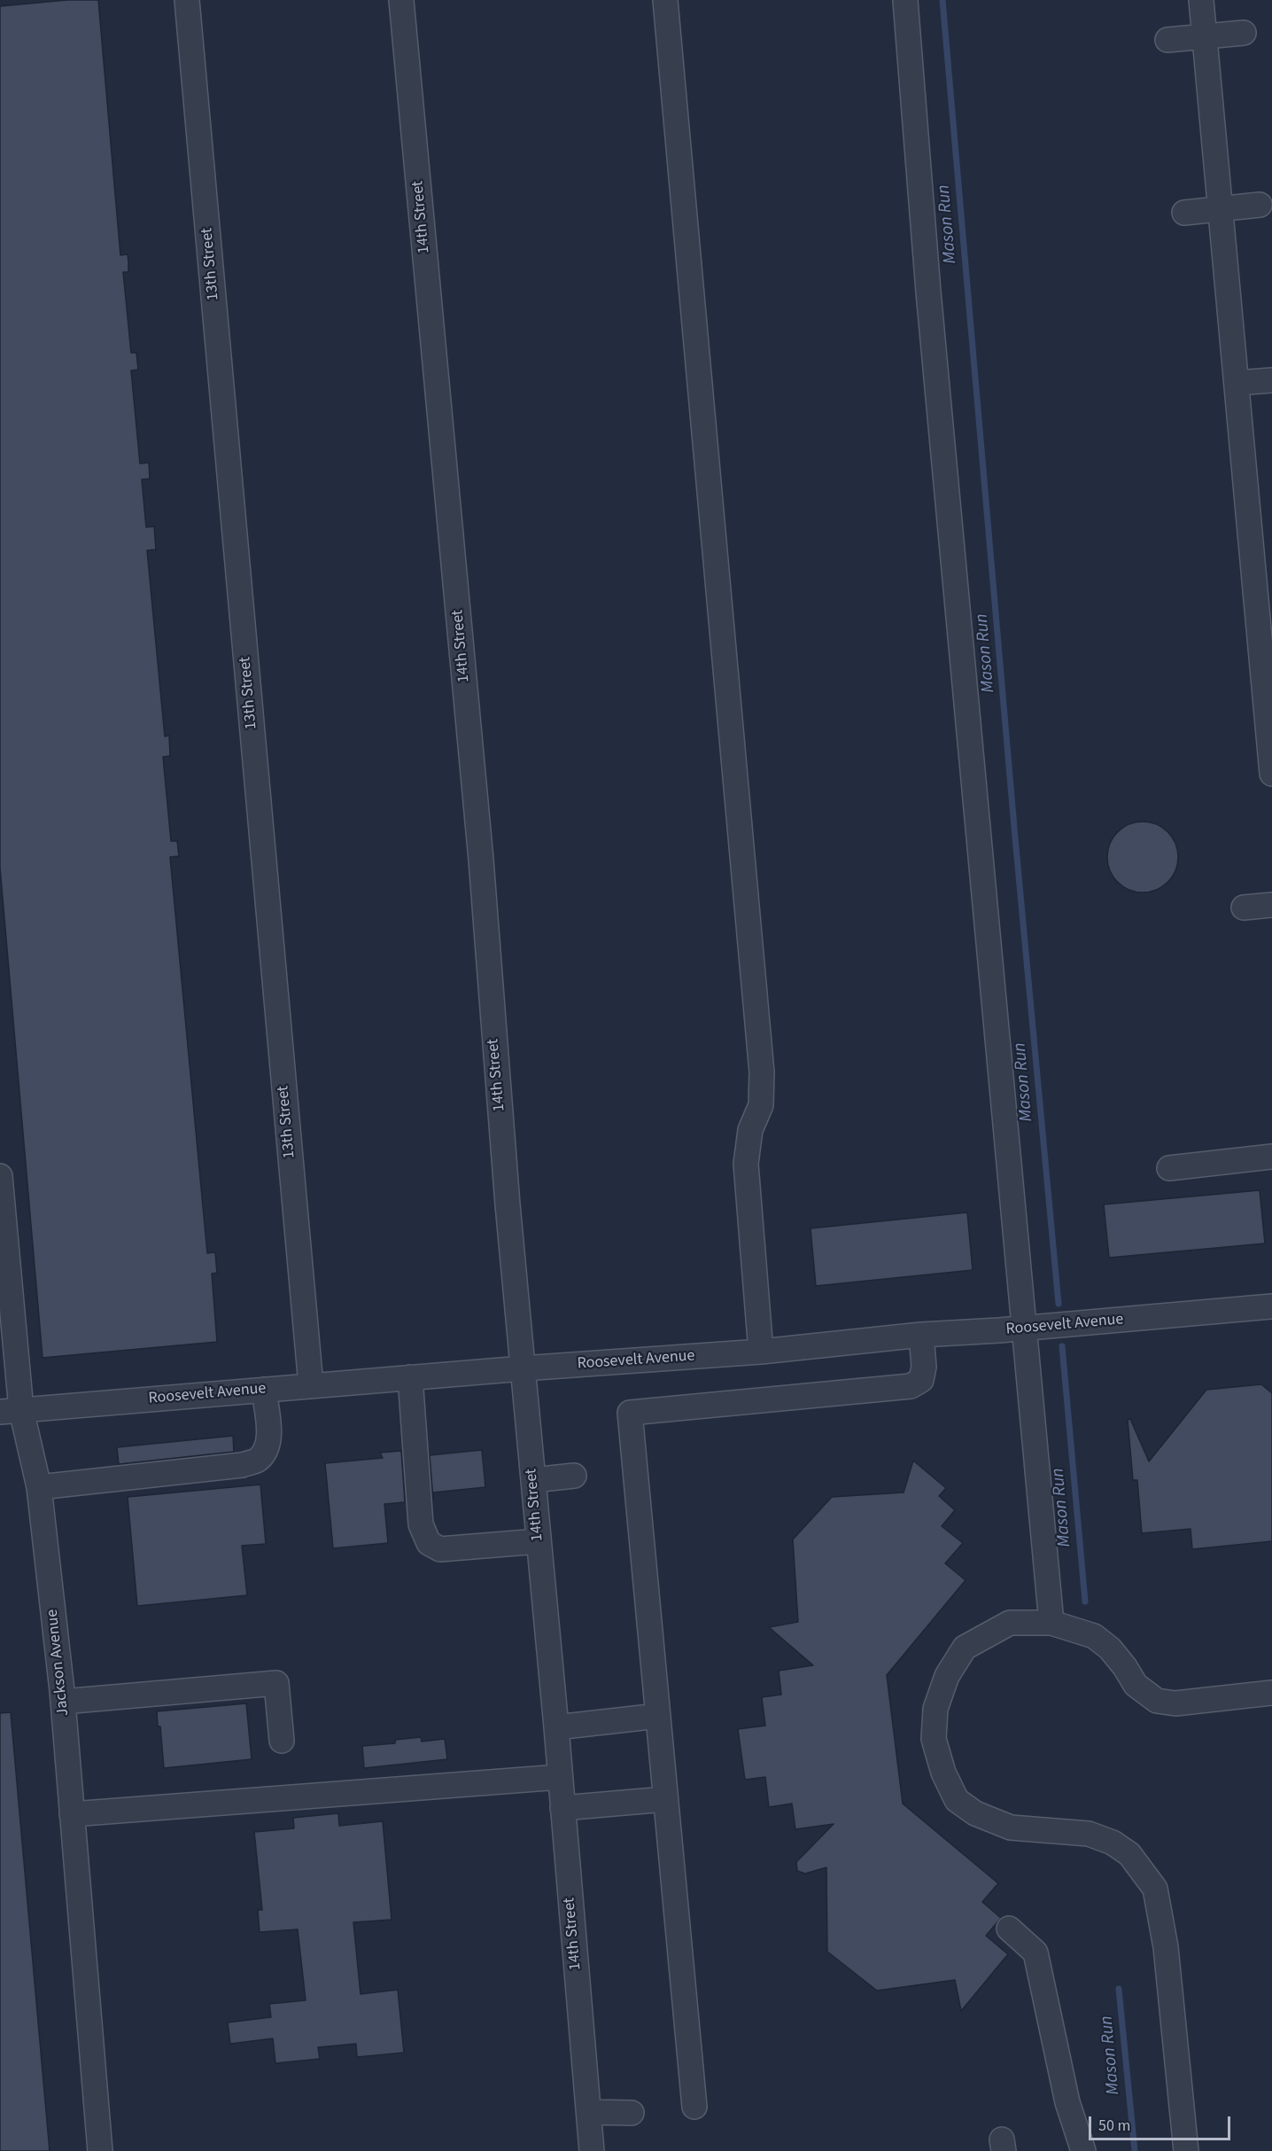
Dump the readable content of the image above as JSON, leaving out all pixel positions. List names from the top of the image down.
{
  "streets": {
    "street": [
      "14th Street",
      "13th Street",
      "Roosevelt Avenue",
      "Jackson Avenue"
    ]
  },
  "crossings": [
    ["14th Street", "Roosevelt Avenue"],
    ["13th Street", "Roosevelt Avenue"],
    ["Roosevelt Avenue", "Jackson Avenue"]
  ],
  "water": ["Mason Run"],
  "scale_bar": "50 m"
}
